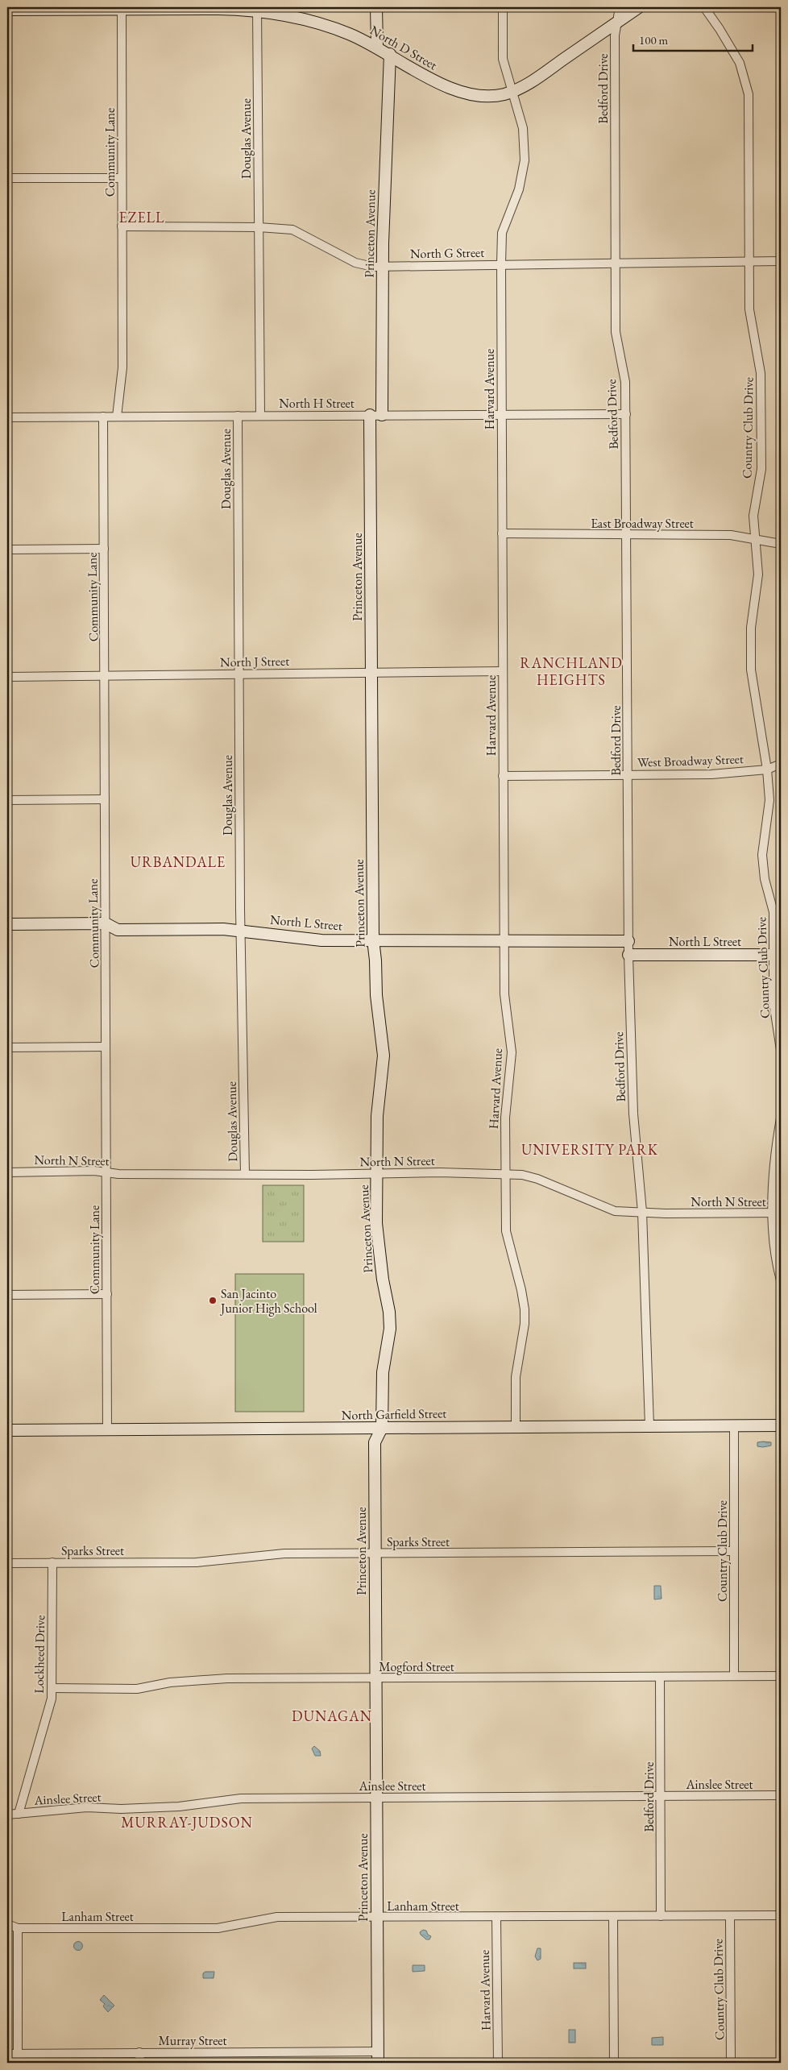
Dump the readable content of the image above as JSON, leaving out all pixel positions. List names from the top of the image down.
{
  "streets": {
    "street": [
      "North D Street",
      "Bedford Drive",
      "Douglas Avenue",
      "Community Lane",
      "Princeton Avenue",
      "North G Street",
      "Harvard Avenue",
      "North H Street",
      "Country Club Drive",
      "East Broadway Street",
      "North J Street",
      "West Broadway Street",
      "North L Street",
      "North N Street",
      "North Garfield Street",
      "Sparks Street",
      "Lockheed Drive",
      "Mogford Street",
      "Ainslee Street",
      "Lanham Street",
      "Murray Street"
    ]
  },
  "crossings": [
    ["North D Street", "Bedford Drive"],
    ["North D Street", "Douglas Avenue"],
    ["North D Street", "Community Lane"],
    ["North D Street", "Princeton Avenue"],
    ["North D Street", "Harvard Avenue"],
    ["Bedford Drive", "North G Street"],
    ["Bedford Drive", "North H Street"],
    ["Bedford Drive", "East Broadway Street"],
    ["Bedford Drive", "West Broadway Street"],
    ["Bedford Drive", "North L Street"],
    ["Bedford Drive", "North N Street"],
    ["Bedford Drive", "North Garfield Street"],
    ["Bedford Drive", "Mogford Street"],
    ["Bedford Drive", "Ainslee Street"],
    ["Bedford Drive", "Lanham Street"],
    ["Douglas Avenue", "North G Street"],
    ["Douglas Avenue", "North H Street"],
    ["Douglas Avenue", "North J Street"],
    ["Douglas Avenue", "North L Street"],
    ["Douglas Avenue", "North N Street"],
    ["Community Lane", "North G Street"],
    ["Community Lane", "North H Street"],
    ["Community Lane", "North J Street"],
    ["Community Lane", "North L Street"],
    ["Community Lane", "North N Street"],
    ["Community Lane", "North Garfield Street"],
    ["Princeton Avenue", "North G Street"],
    ["Princeton Avenue", "North H Street"],
    ["Princeton Avenue", "North J Street"],
    ["Princeton Avenue", "North L Street"],
    ["Princeton Avenue", "North N Street"],
    ["Princeton Avenue", "North Garfield Street"],
    ["Princeton Avenue", "Sparks Street"],
    ["Princeton Avenue", "Mogford Street"],
    ["Princeton Avenue", "Ainslee Street"],
    ["Princeton Avenue", "Lanham Street"],
    ["Princeton Avenue", "Murray Street"],
    ["North G Street", "Harvard Avenue"],
    ["North G Street", "Country Club Drive"],
    ["Harvard Avenue", "North H Street"],
    ["Harvard Avenue", "East Broadway Street"],
    ["Harvard Avenue", "North J Street"],
    ["Harvard Avenue", "West Broadway Street"],
    ["Harvard Avenue", "North L Street"],
    ["Harvard Avenue", "North N Street"],
    ["Harvard Avenue", "North Garfield Street"],
    ["Harvard Avenue", "Lanham Street"],
    ["Country Club Drive", "East Broadway Street"],
    ["Country Club Drive", "West Broadway Street"],
    ["Country Club Drive", "North L Street"],
    ["Country Club Drive", "North Garfield Street"],
    ["Country Club Drive", "Sparks Street"],
    ["Country Club Drive", "Mogford Street"],
    ["Country Club Drive", "Lanham Street"],
    ["Sparks Street", "Lockheed Drive"],
    ["Lockheed Drive", "Mogford Street"],
    ["Lockheed Drive", "Ainslee Street"]
  ],
  "districts": [
    "EZELL",
    "RANCHLAND HEIGHTS",
    "URBANDALE",
    "UNIVERSITY PARK",
    "DUNAGAN",
    "MURRAY-JUDSON"
  ],
  "places": ["San Jacinto Junior High School"],
  "scale_bar": "100 m"
}
